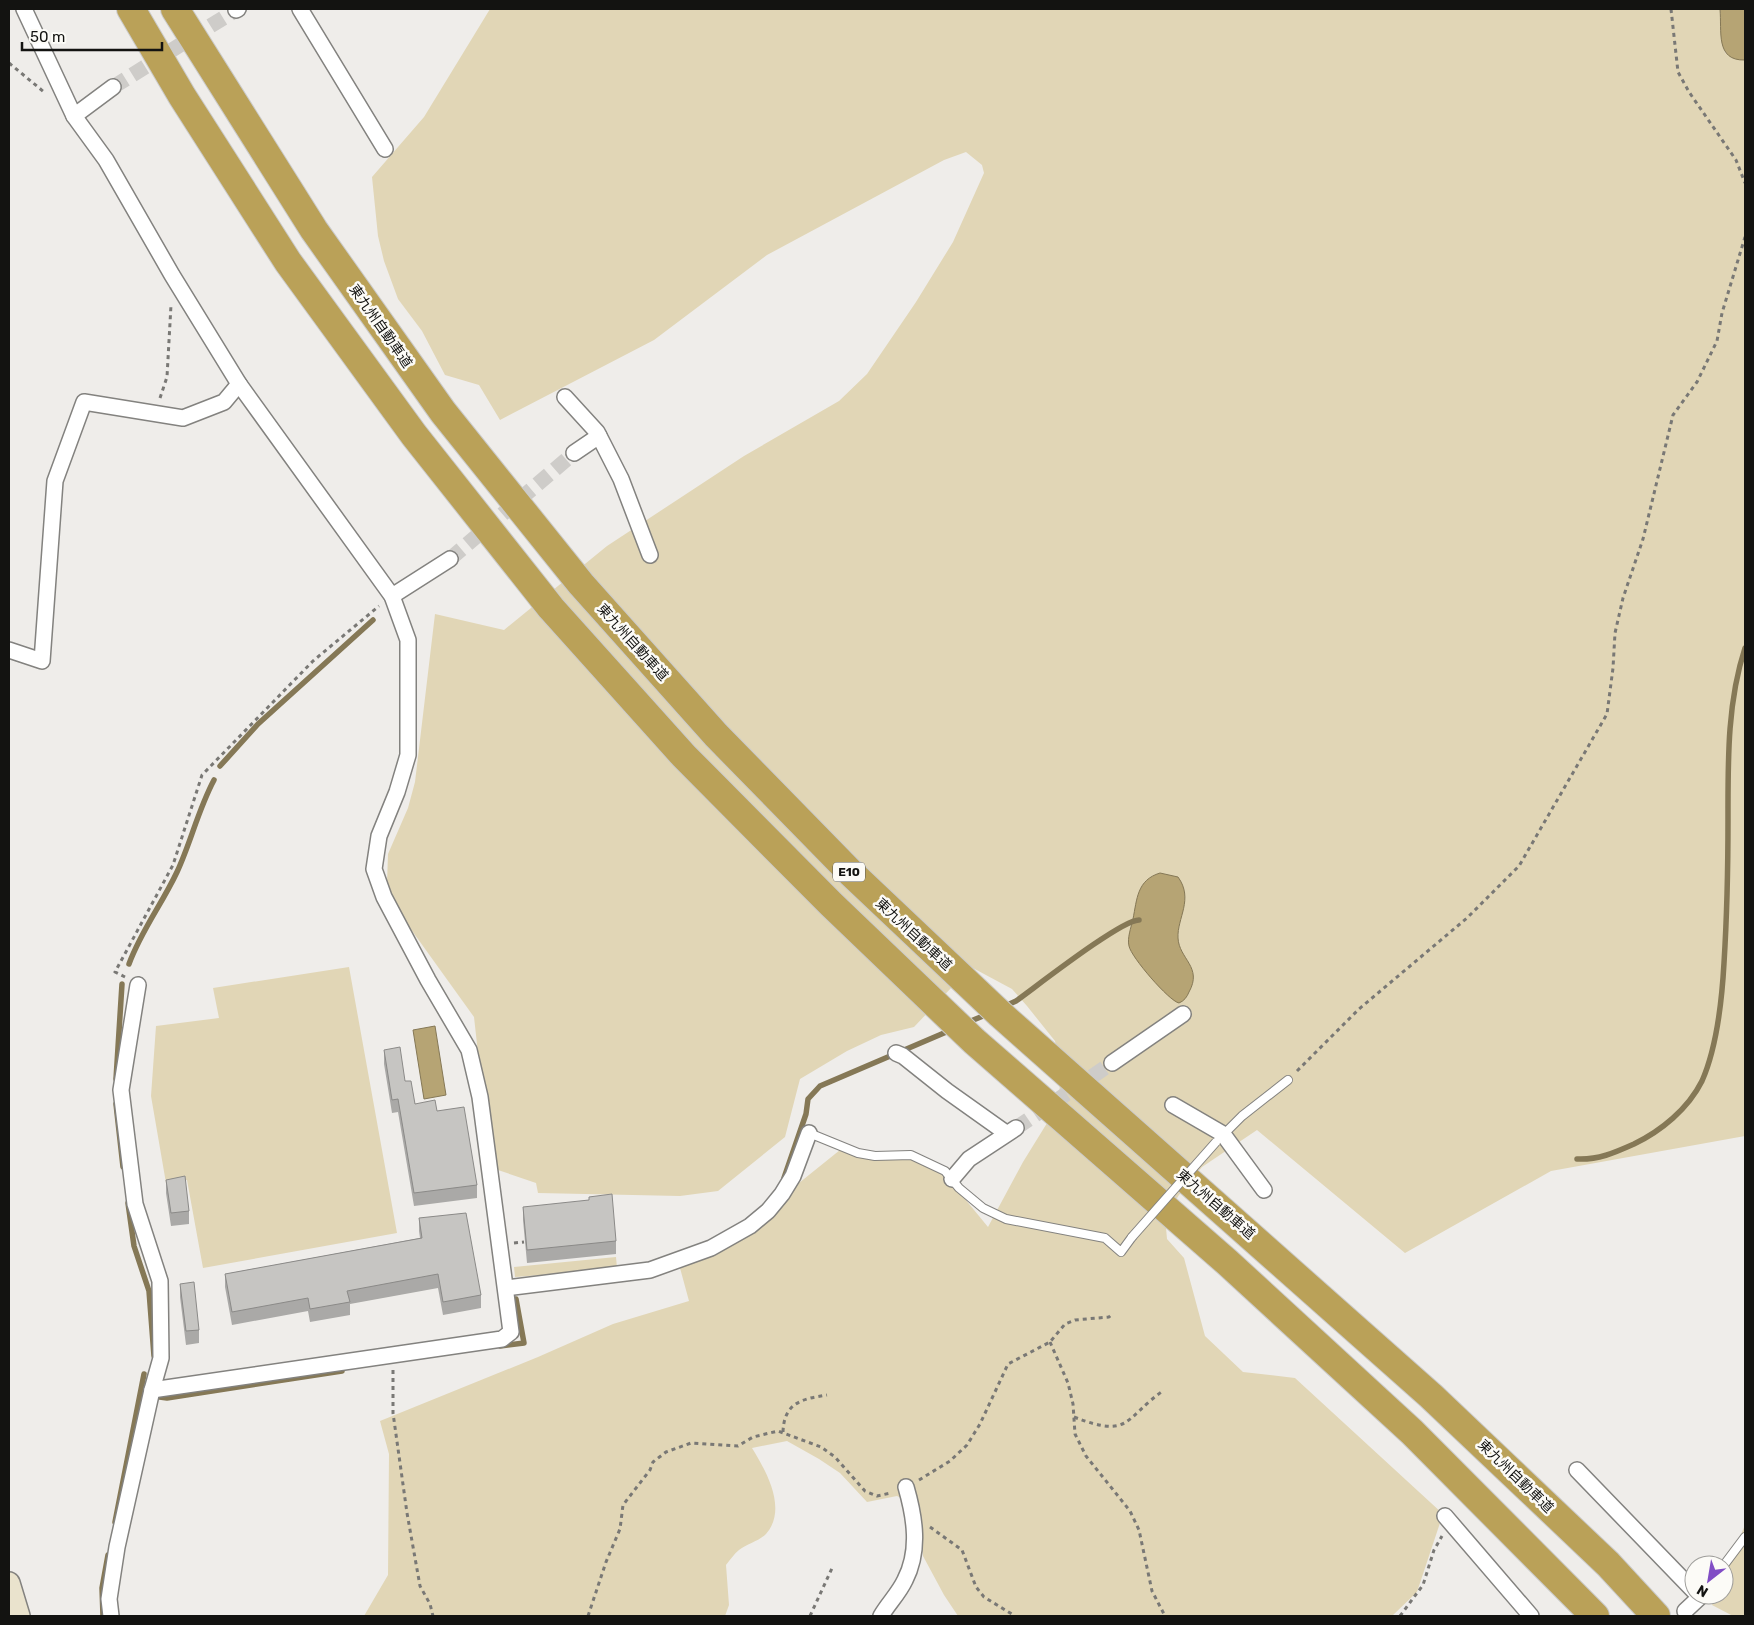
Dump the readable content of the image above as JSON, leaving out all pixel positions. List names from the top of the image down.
{
  "streets": {
    "highway": ["東九州自動車道", "E10"]
  },
  "scale_bar": "50 m",
  "north": "bottom left"
}
